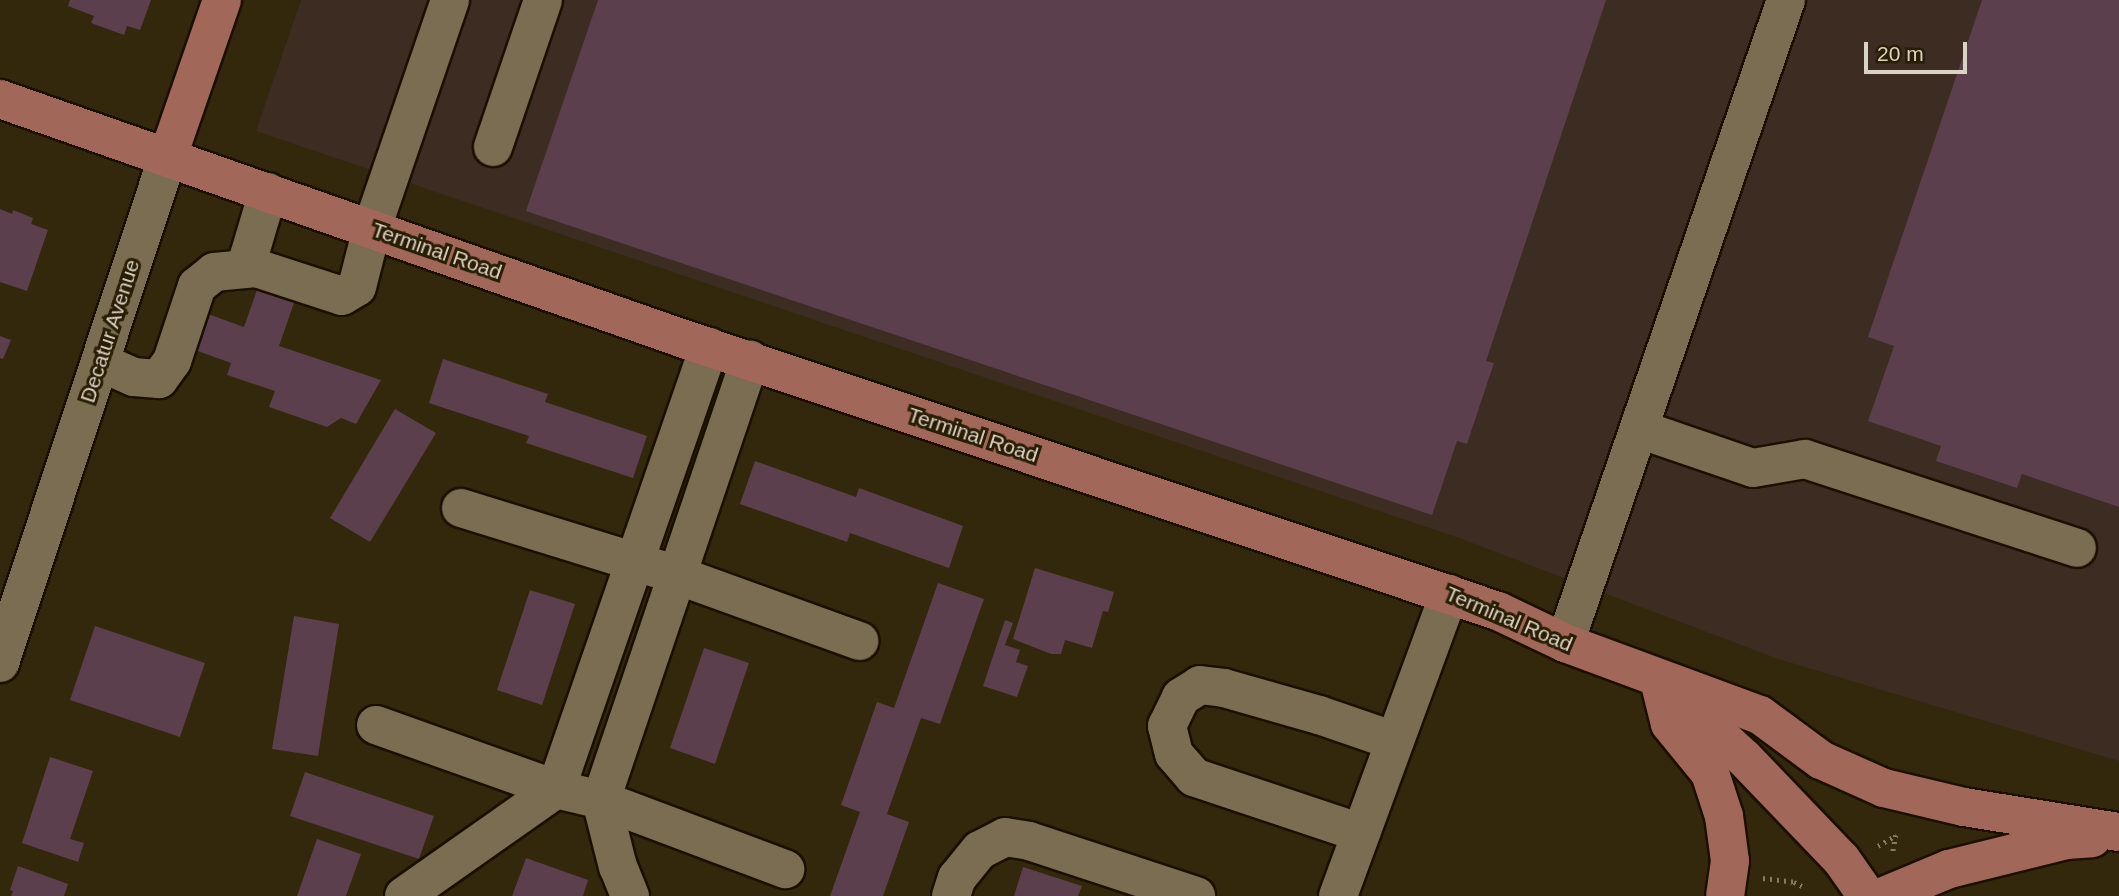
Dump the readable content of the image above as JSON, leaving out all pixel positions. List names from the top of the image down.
{
  "streets": {
    "main road": ["Terminal Road", "Decatur Avenue"]
  },
  "crossings": [
    ["Terminal Road", "Decatur Avenue"]
  ],
  "scale_bar": "20 m"
}
